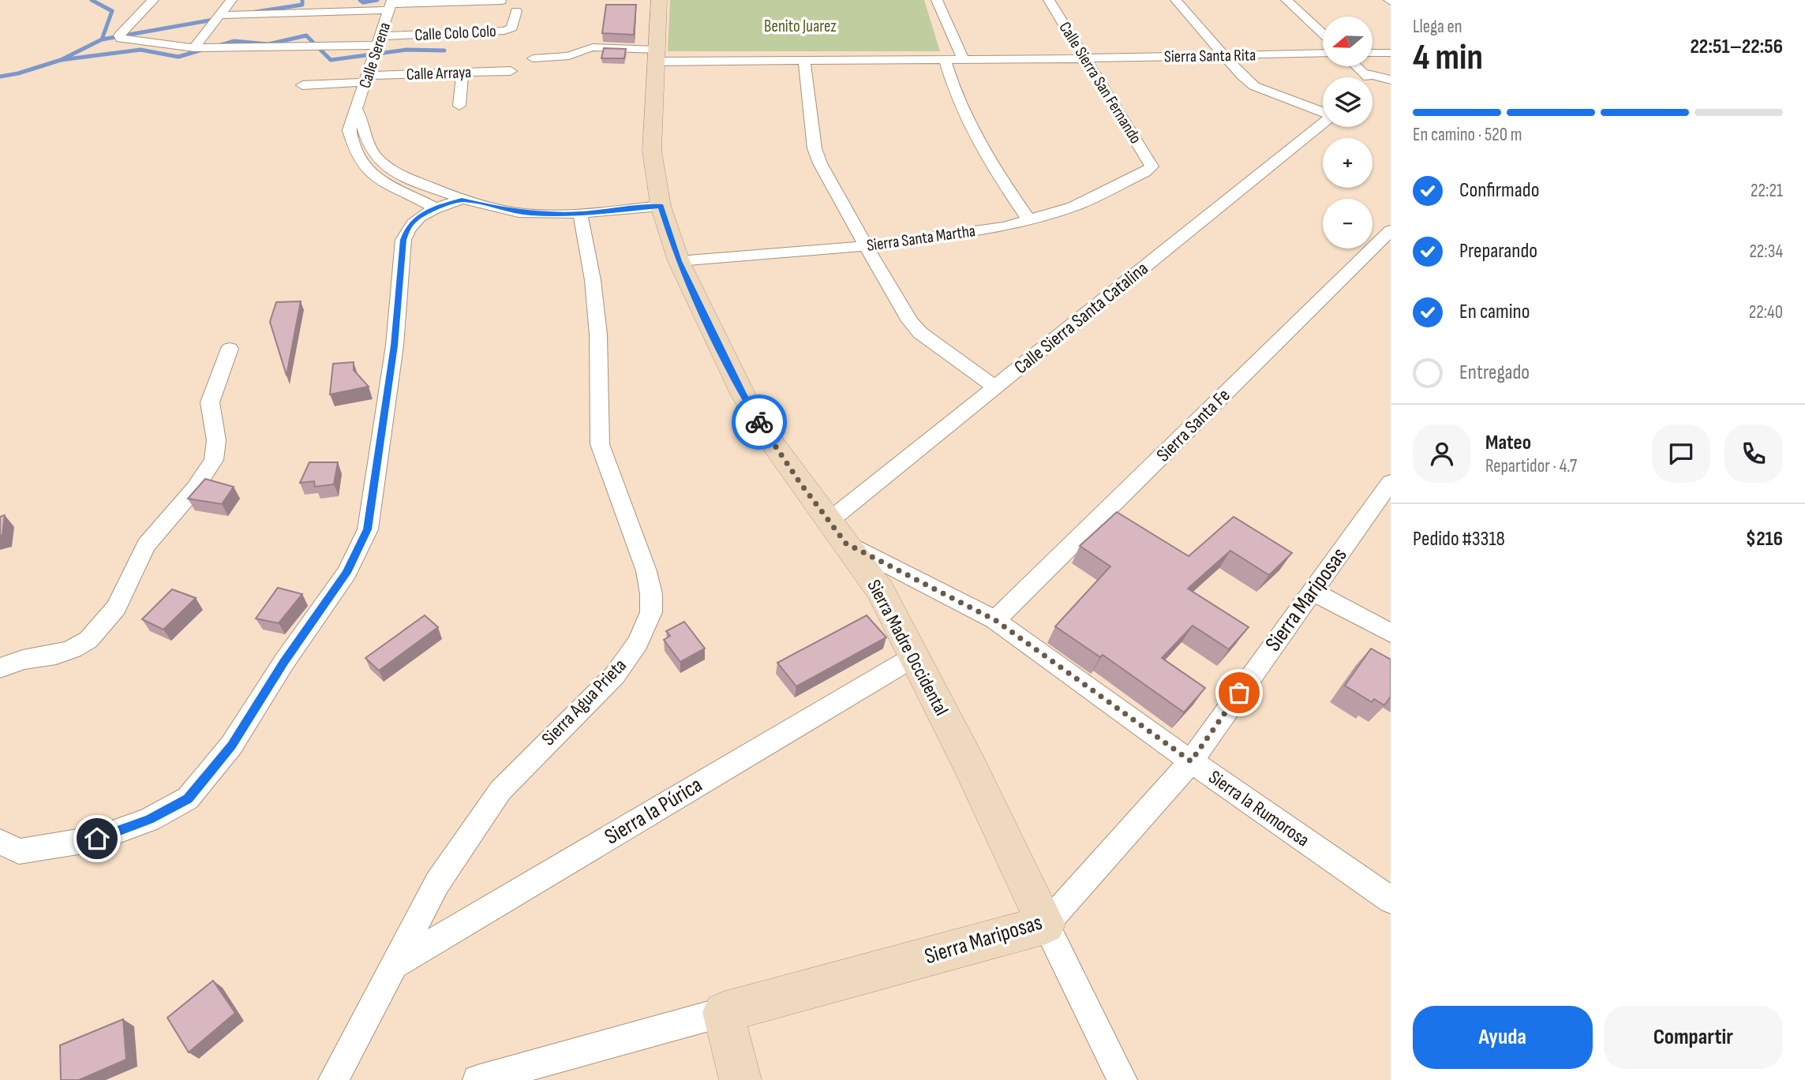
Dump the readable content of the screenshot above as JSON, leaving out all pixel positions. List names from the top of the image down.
{
  "streets": {
    "street": [
      "Calle Colo Colo",
      "Calle Serena",
      "Sierra Santa Rita",
      "Calle Arraya",
      "Calle Sierra San Fernando",
      "Sierra Santa Martha",
      "Calle Sierra Santa Catalina",
      "Sierra Santa Fe",
      "Sierra Mariposas",
      "Sierra Madre Occidental",
      "Sierra Agua Prieta",
      "Sierra la Rumorosa",
      "Sierra la Púrica"
    ]
  },
  "crossings": [
    ["Calle Colo Colo", "Calle Serena"],
    ["Calle Serena", "Calle Arraya"],
    ["Calle Serena", "Sierra Madre Occidental"],
    ["Calle Serena", "Sierra Agua Prieta"],
    ["Sierra Santa Rita", "Calle Sierra San Fernando"],
    ["Sierra Santa Rita", "Sierra Madre Occidental"],
    ["Calle Sierra San Fernando", "Sierra Santa Martha"],
    ["Sierra Santa Martha", "Sierra Madre Occidental"],
    ["Calle Sierra Santa Catalina", "Sierra Madre Occidental"],
    ["Sierra Santa Fe", "Sierra la Rumorosa"],
    ["Sierra Mariposas", "Sierra Madre Occidental"],
    ["Sierra Mariposas", "Sierra la Rumorosa"],
    ["Sierra Madre Occidental", "Sierra la Rumorosa"],
    ["Sierra Madre Occidental", "Sierra la Púrica"],
    ["Sierra Agua Prieta", "Sierra la Púrica"]
  ],
  "parks": ["Benito Juarez"],
  "north": "left",
  "page": {
    "heading": ["4 min", "Llega en", "22:51–22:56"],
    "panel": [
      "Mateo",
      "Repartidor · 4.7",
      "Pedido #3318",
      "$216"
    ],
    "map_buttons": ["+", "−"],
    "bar": "En camino · 520 m",
    "list": [
      ["Confirmado", "22:21"],
      ["Preparando", "22:34"],
      ["En camino", "22:40"],
      "Entregado"
    ],
    "buttons": ["Ayuda", "Compartir"]
  }
}
